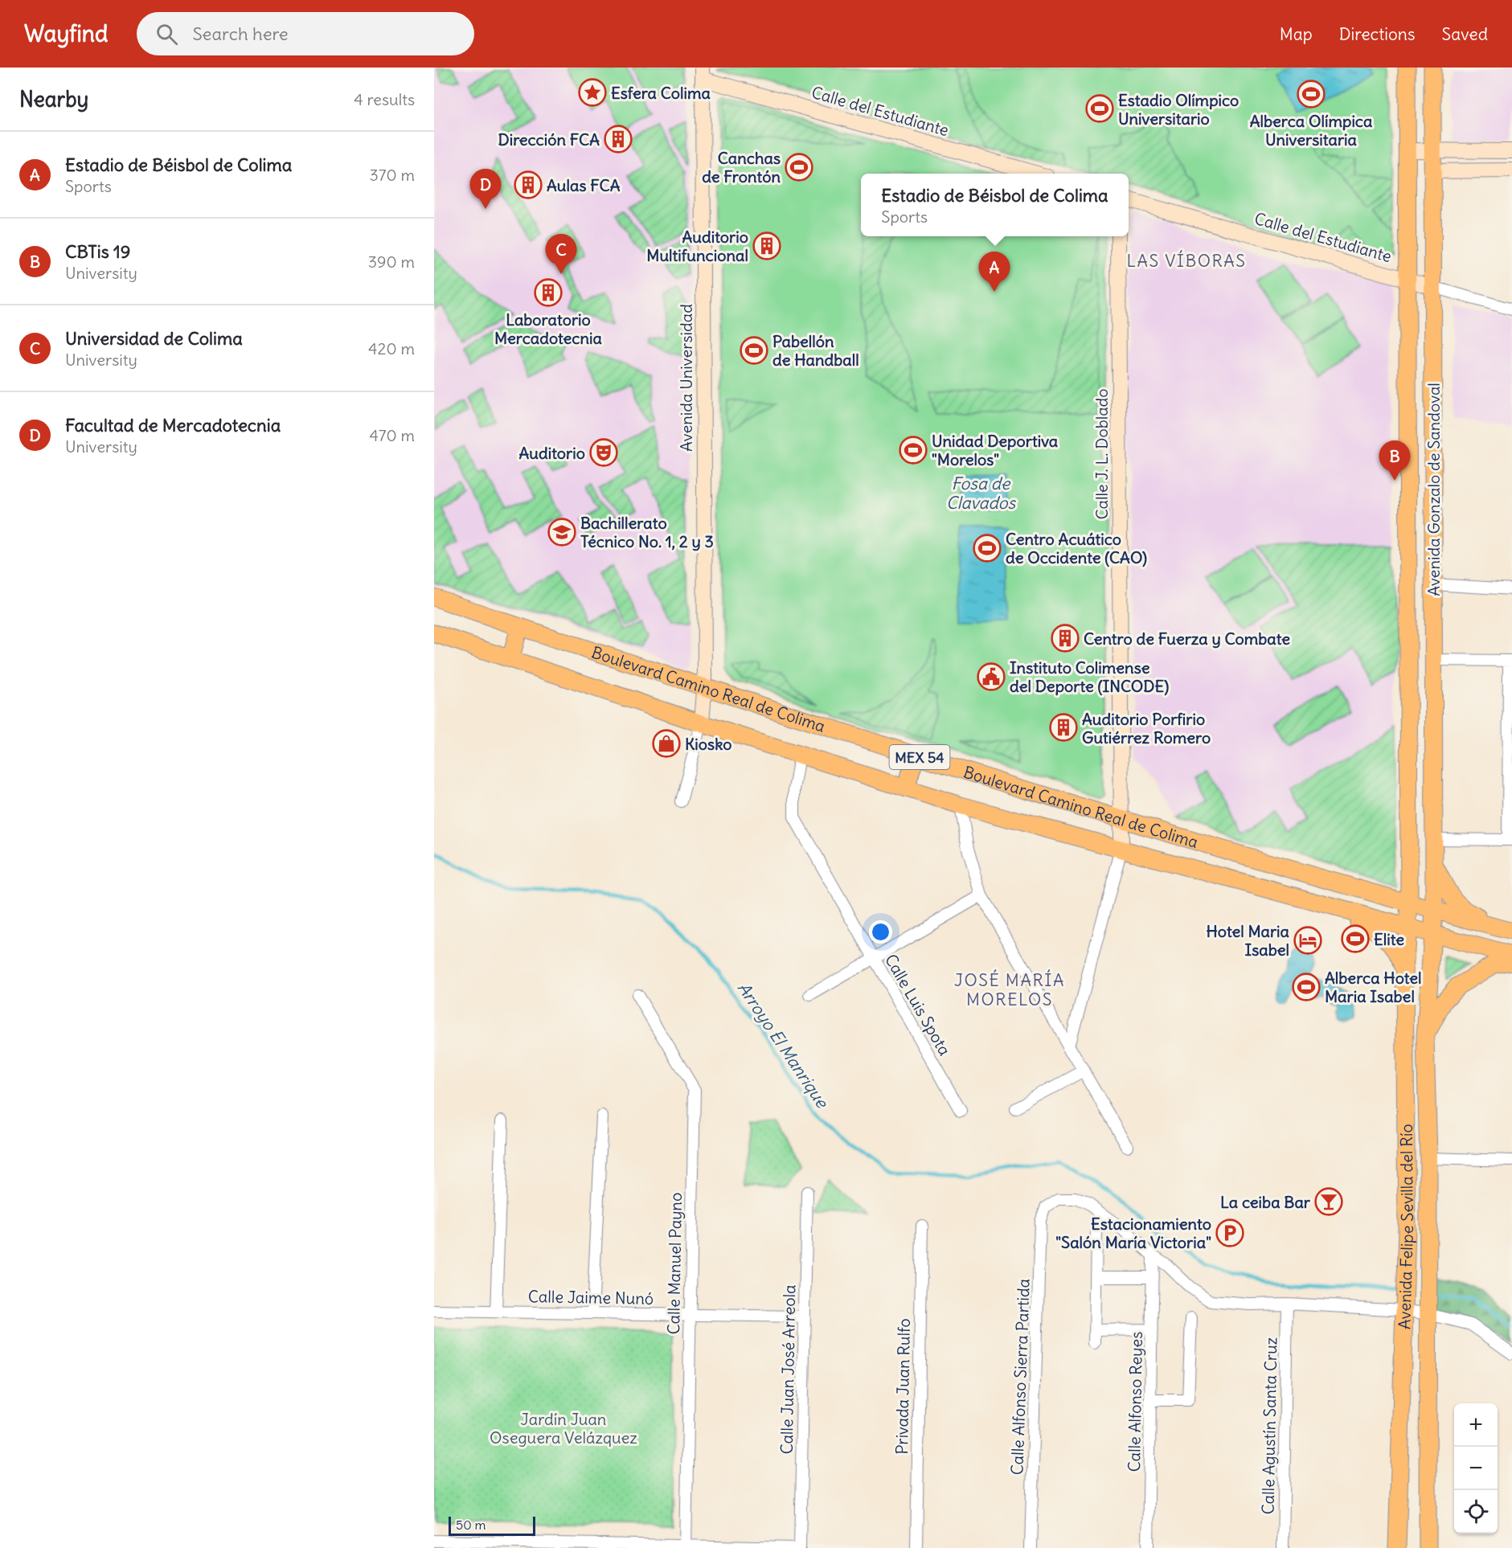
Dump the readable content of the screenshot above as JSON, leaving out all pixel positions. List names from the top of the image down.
{
  "streets": {
    "main road": [
      "Avenida Gonzalo de Sandoval",
      "Boulevard Camino Real de Colima",
      "MEX 54",
      "Avenida Felipe Sevilla del Río"
    ],
    "street": [
      "Calle del Estudiante",
      "Avenida Universidad",
      "Calle J. L. Doblado",
      "Calle Luis Spota",
      "Calle Manuel Payno",
      "Calle Jaime Nunó",
      "Calle Juan José Arreola",
      "Calle Alfonso Sierra Partida",
      "Privada Juan Rulfo",
      "Calle Alfonso Reyes",
      "Calle Agustín Santa Cruz"
    ]
  },
  "crossings": [
    ["Calle del Estudiante", "Avenida Universidad"],
    ["Calle del Estudiante", "Avenida Gonzalo de Sandoval"],
    ["Avenida Universidad", "Boulevard Camino Real de Colima"],
    ["Calle J. L. Doblado", "Boulevard Camino Real de Colima"],
    ["Avenida Gonzalo de Sandoval", "Boulevard Camino Real de Colima"],
    ["Avenida Gonzalo de Sandoval", "Avenida Felipe Sevilla del Río"],
    ["Boulevard Camino Real de Colima", "Calle Luis Spota"],
    ["Boulevard Camino Real de Colima", "Avenida Felipe Sevilla del Río"],
    ["Calle Manuel Payno", "Calle Jaime Nunó"],
    ["Calle Jaime Nunó", "Calle Juan José Arreola"],
    ["Calle Alfonso Sierra Partida", "Calle Alfonso Reyes"]
  ],
  "districts": ["LAS VÍBORAS", "JOSÉ MARÍA MORELOS"],
  "water": ["Fosa de Clavados", "Arroyo El Manrique"],
  "parks": ["Jardín Juan Oseguera Velázquez"],
  "places": {
    "place": ["Esfera Colima"],
    "sports": [
      "Alberca Olímpica Universitaria",
      "Estadio Olímpico Universitario",
      "Canchas de Frontón",
      "Pabellón de Handball",
      "Unidad Deportiva \"Morelos\"",
      "Centro Acuático de Occidente (CAO)",
      "Elite",
      "Alberca Hotel Maria Isabel"
    ],
    "building": [
      "Dirección FCA",
      "Aulas FCA",
      "Auditorio Multifuncional",
      "Laboratorio Mercadotecnia",
      "Centro de Fuerza y Combate",
      "Auditorio Porfirio Gutiérrez Romero"
    ],
    "theatre": ["Auditorio"],
    "school or university": ["Bachillerato Técnico No. 1, 2 y 3"],
    "public building": ["Instituto Colimense del Deporte (INCODE)"],
    "shop": ["Kiosko"],
    "hotel": ["Hotel Maria Isabel"],
    "bar": ["La ceiba Bar"],
    "parking": ["Estacionamiento \"Salón María Victoria\""]
  },
  "scale_bar": "50 m",
  "page": {
    "header": "Wayfind",
    "search": "Search here",
    "nav": ["Map", "Directions", "Saved"],
    "heading": ["Nearby", "4 results"],
    "list": [
      {
        "mark": "A",
        "name": "Estadio de Béisbol de Colima",
        "note": "Sports",
        "value": "370 m"
      },
      {
        "mark": "B",
        "name": "CBTis 19",
        "note": "University",
        "value": "390 m"
      },
      {
        "mark": "C",
        "name": "Universidad de Colima",
        "note": "University",
        "value": "420 m"
      },
      {
        "mark": "D",
        "name": "Facultad de Mercadotecnia",
        "note": "University",
        "value": "470 m"
      }
    ],
    "pins": [
      "D",
      "C",
      "A",
      "B"
    ],
    "popup": ["Estadio de Béisbol de Colima", "Sports"],
    "map_buttons": ["+", "−"],
    "scale": "50 m"
  }
}
